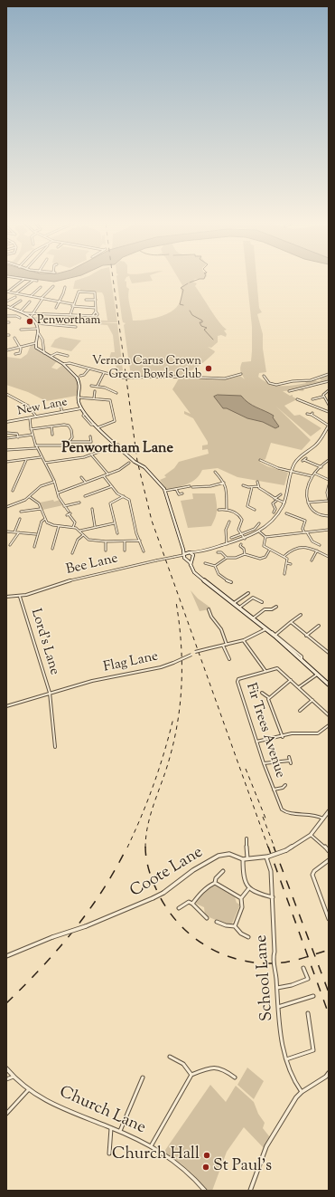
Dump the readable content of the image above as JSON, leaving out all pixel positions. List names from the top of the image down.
{
  "streets": {
    "street": [
      "New Lane",
      "Bee Lane",
      "Lord's Lane",
      "Flag Lane",
      "Fir Trees Avenue",
      "Coote Lane",
      "School Lane",
      "Church Lane"
    ]
  },
  "crossings": [
    ["Bee Lane", "Lord's Lane"],
    ["Lord's Lane", "Flag Lane"]
  ],
  "districts": ["Penwortham Lane"],
  "places": [
    "Penwortham",
    "Vernon Carus Crown Green Bowls Club",
    "Church Hall",
    "St Paul's"
  ]
}
